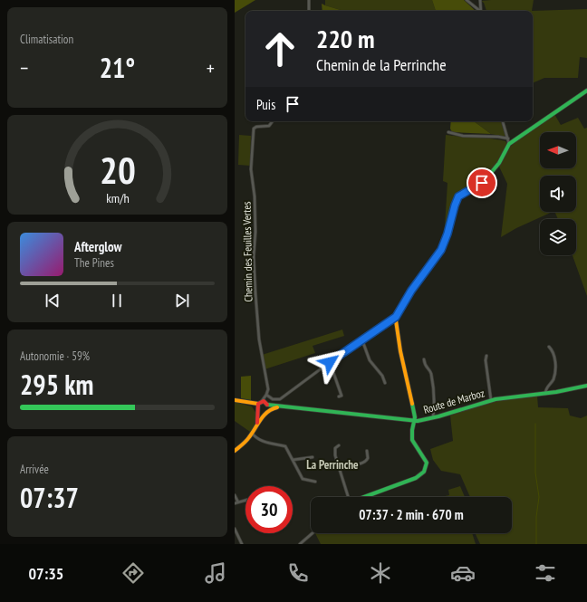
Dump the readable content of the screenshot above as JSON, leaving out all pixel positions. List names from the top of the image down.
{
  "streets": {
    "street": ["Chemin des Feuilles Vertes", "Route de Marboz"]
  },
  "districts": ["La Perrinche"],
  "north": "left",
  "page": {
    "tile": [
      "Climatisation",
      ["Autonomie · 59%", "295 km"],
      ["Arrivée", "07:37"]
    ],
    "turn": ["220 m", "Chemin de la Perrinche"],
    "heat": ["−", "21°", "+"],
    "then": "Puis",
    "song": ["Afterglow", "The Pines"],
    "limit": "30",
    "trip": "07:37 · 2 min · 670 m",
    "tabs": "07:35",
    "gauge": ["20", "km/h"]
  }
}
